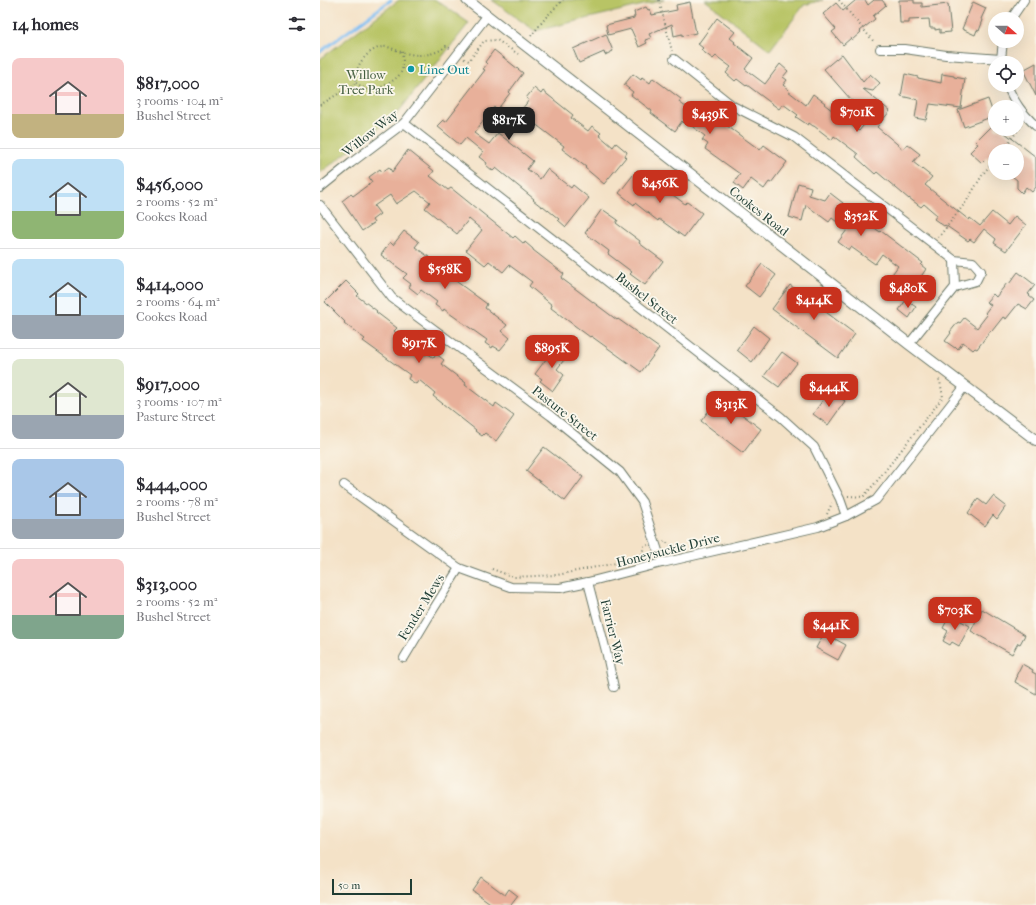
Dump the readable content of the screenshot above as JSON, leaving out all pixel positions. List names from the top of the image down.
{
  "streets": {
    "street": [
      "Willow Way",
      "Cookes Road",
      "Bushel Street",
      "Pasture Street",
      "Honeysuckle Drive",
      "Fender Mews",
      "Farrier Way"
    ]
  },
  "crossings": [
    ["Willow Way", "Cookes Road"],
    ["Willow Way", "Bushel Street"],
    ["Cookes Road", "Honeysuckle Drive"],
    ["Bushel Street", "Honeysuckle Drive"],
    ["Pasture Street", "Honeysuckle Drive"],
    ["Honeysuckle Drive", "Fender Mews"],
    ["Honeysuckle Drive", "Farrier Way"]
  ],
  "parks": ["Willow Tree Park"],
  "places": ["Line Out"],
  "scale_bar": "50 m",
  "north": "right",
  "page": {
    "heading": "14 homes",
    "map_buttons": ["+", "−"],
    "list": [
      {
        "name": "$817,000",
        "note": "3 rooms · 104 m² · Bushel Street"
      },
      {
        "name": "$456,000",
        "note": "2 rooms · 52 m² · Cookes Road"
      },
      {
        "name": "$414,000",
        "note": "2 rooms · 64 m² · Cookes Road"
      },
      {
        "name": "$917,000",
        "note": "3 rooms · 107 m² · Pasture Street"
      },
      {
        "name": "$444,000",
        "note": "2 rooms · 78 m² · Bushel Street"
      },
      {
        "name": "$313,000",
        "note": "2 rooms · 52 m² · Bushel Street"
      }
    ],
    "price": [
      "$701K",
      "$439K",
      "$817K",
      "$456K",
      "$352K",
      "$558K",
      "$480K",
      "$414K",
      "$917K",
      "$895K",
      "$444K",
      "$313K",
      "$703K",
      "$441K"
    ],
    "scale": "50 m"
  }
}
